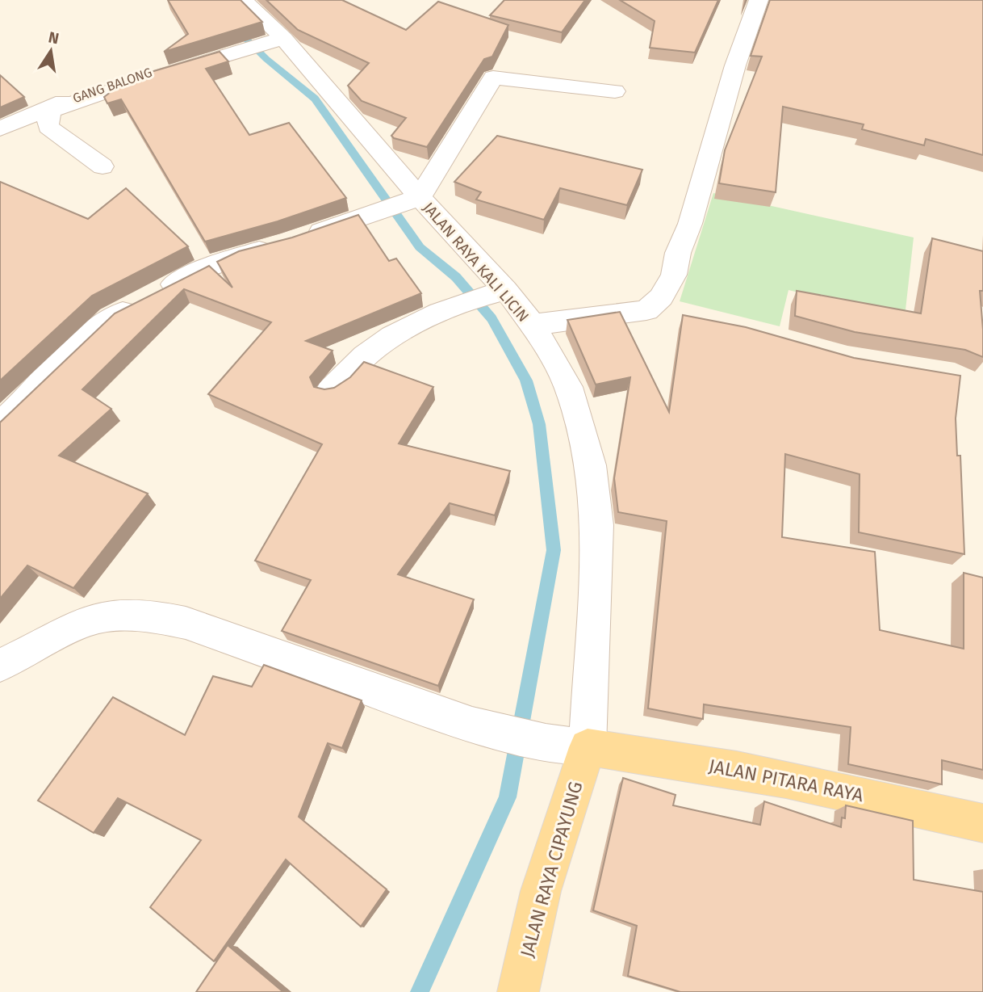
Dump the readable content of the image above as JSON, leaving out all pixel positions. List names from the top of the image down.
{
  "streets": {
    "main road": ["JALAN PITARA RAYA", "JALAN RAYA CIPAYUNG"],
    "street": ["GANG BALONG", "JALAN RAYA KALI LICIN"]
  },
  "crossings": [
    ["GANG BALONG", "JALAN RAYA KALI LICIN"],
    ["JALAN RAYA KALI LICIN", "JALAN PITARA RAYA"],
    ["JALAN RAYA KALI LICIN", "JALAN RAYA CIPAYUNG"],
    ["JALAN PITARA RAYA", "JALAN RAYA CIPAYUNG"]
  ],
  "north": "top"
}
